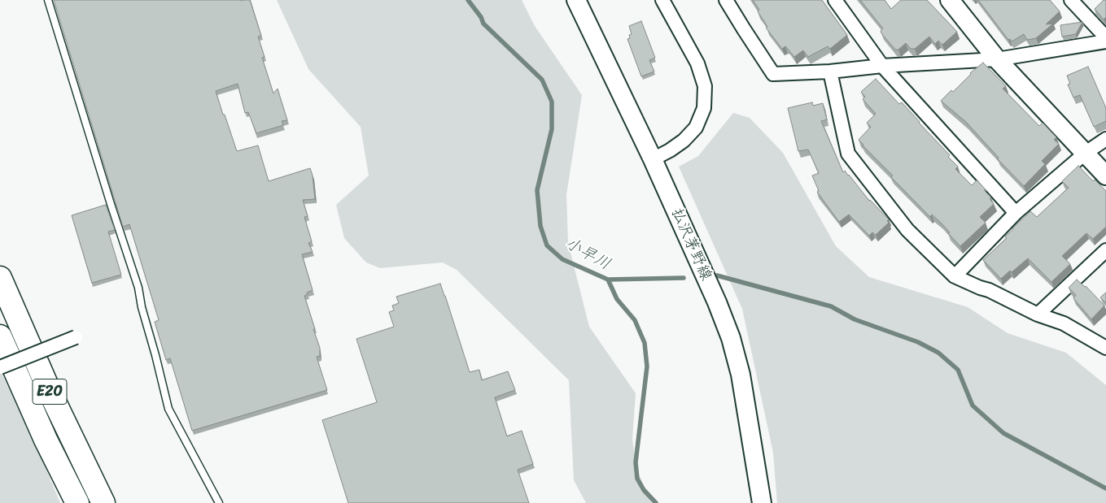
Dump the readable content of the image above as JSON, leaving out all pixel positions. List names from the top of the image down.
{
  "streets": {
    "highway": ["E20"],
    "main road": ["払沢茅野線"]
  },
  "water": ["小早川"]
}
